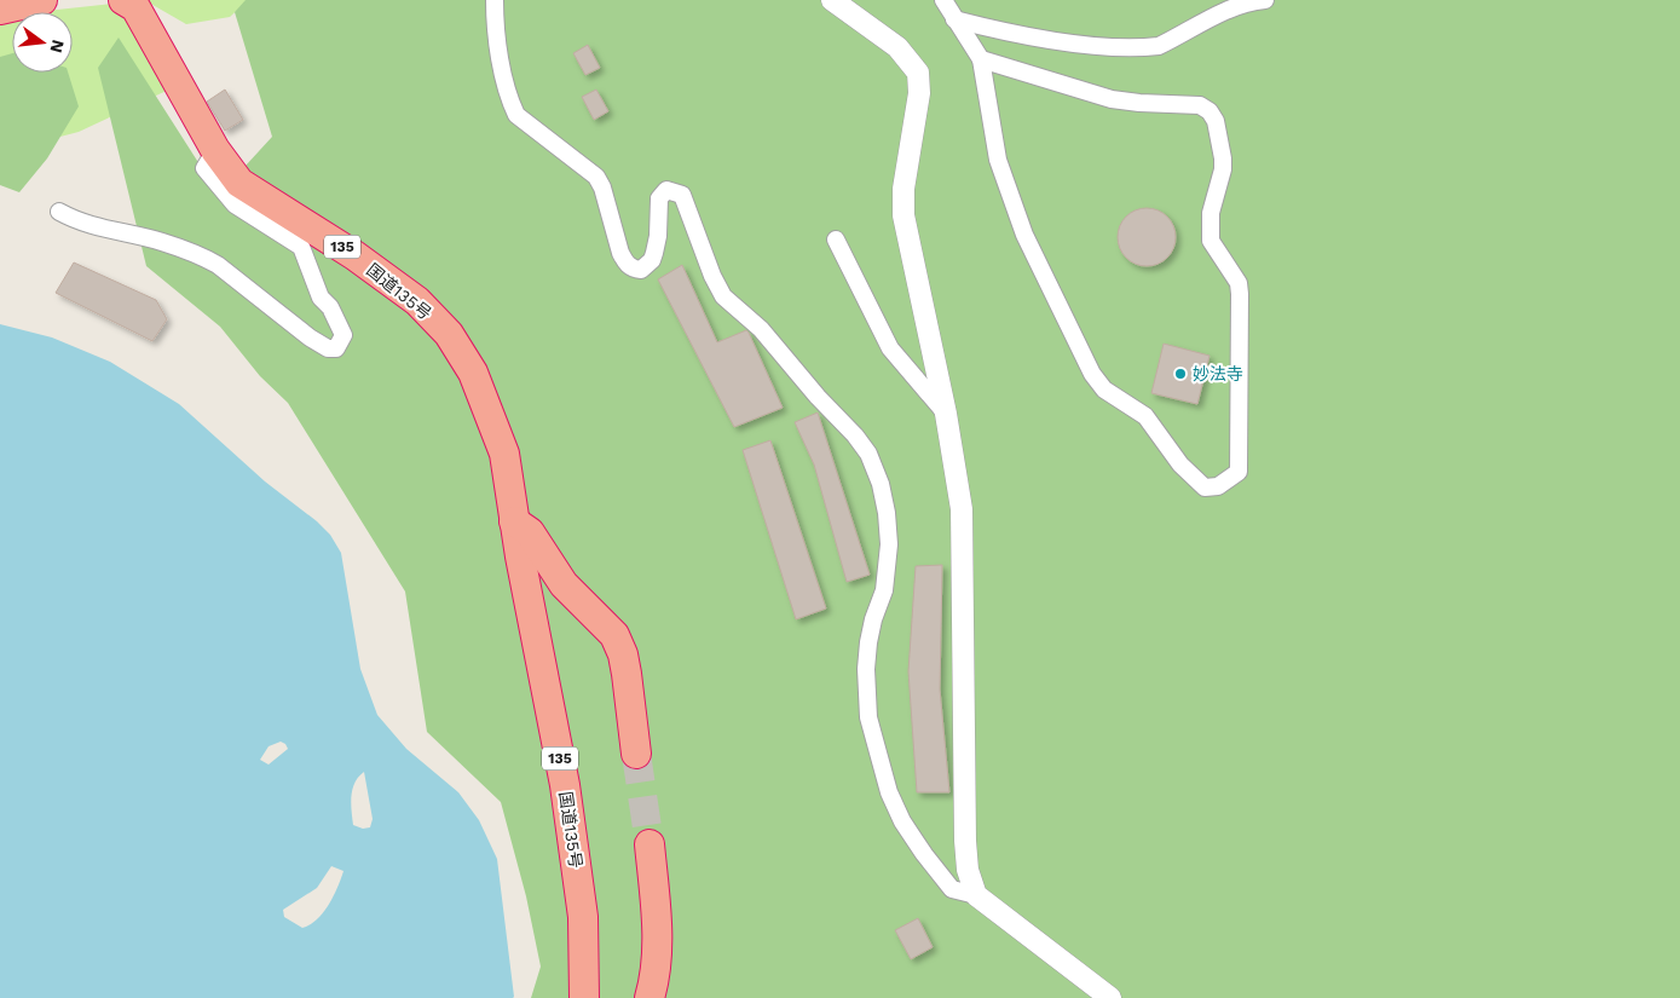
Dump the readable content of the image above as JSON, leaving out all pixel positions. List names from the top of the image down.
{
  "streets": {
    "highway": ["135", "国道135号"]
  },
  "places": ["妙法寺"],
  "north": "right"
}
